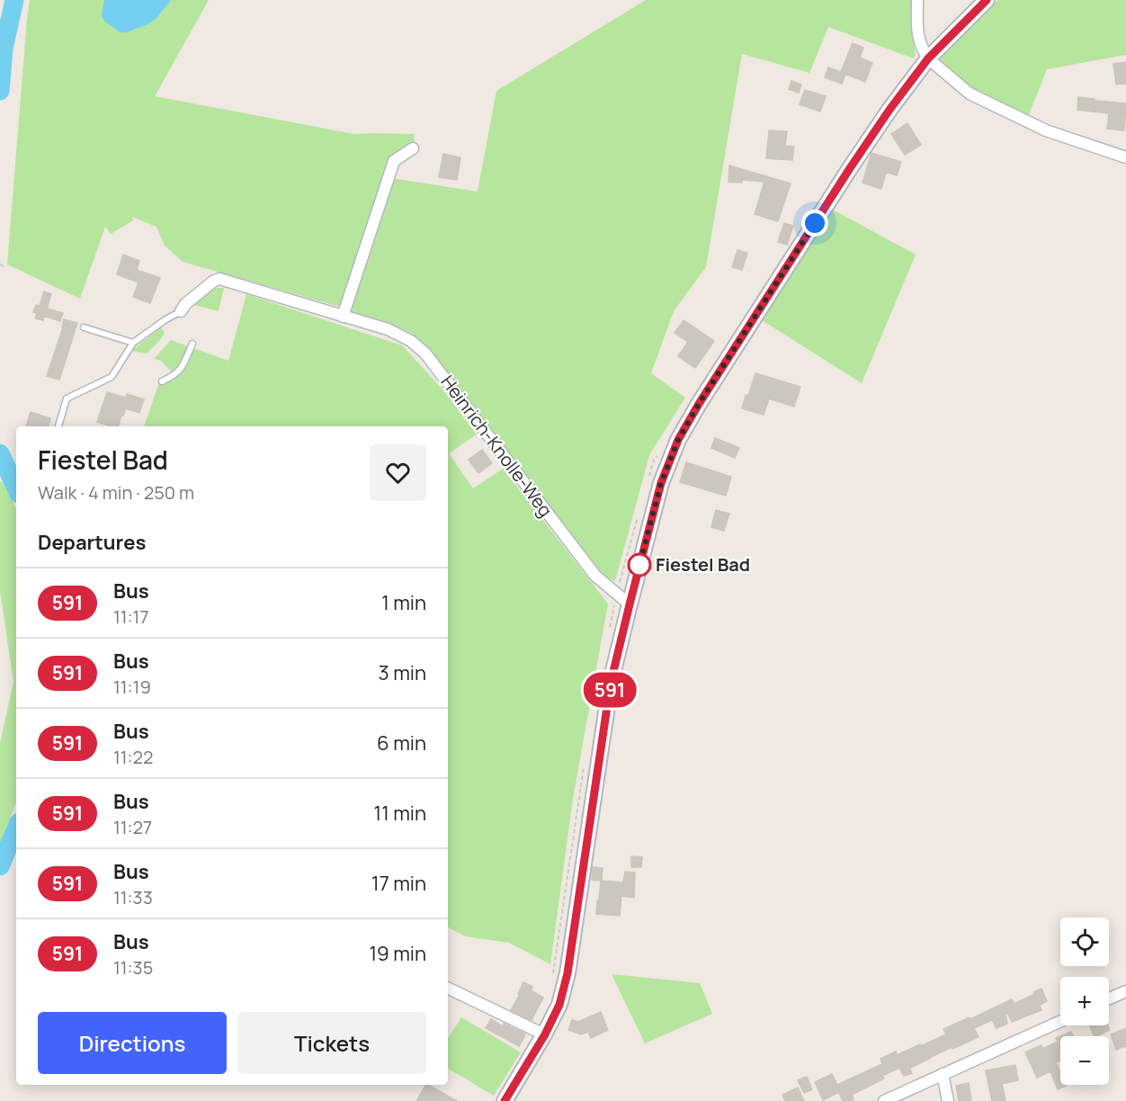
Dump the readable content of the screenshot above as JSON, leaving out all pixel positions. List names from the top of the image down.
{
  "streets": {
    "street": ["Heinrich-Knolle-Weg"]
  },
  "places": ["Fiestel Bad"],
  "lines": ["bus line 591"],
  "page": {
    "on_map": "591",
    "heading": [
      ["Fiestel Bad", "Walk · 4 min · 250 m"],
      "Departures"
    ],
    "list": [
      {
        "mark": "591",
        "name": "Bus",
        "note": "11:17",
        "value": "1 min"
      },
      {
        "mark": "591",
        "name": "Bus",
        "note": "11:19",
        "value": "3 min"
      },
      {
        "mark": "591",
        "name": "Bus",
        "note": "11:22",
        "value": "6 min"
      },
      {
        "mark": "591",
        "name": "Bus",
        "note": "11:27",
        "value": "11 min"
      },
      {
        "mark": "591",
        "name": "Bus",
        "note": "11:33",
        "value": "17 min"
      },
      {
        "mark": "591",
        "name": "Bus",
        "note": "11:35",
        "value": "19 min"
      }
    ],
    "map_buttons": ["+", "−"],
    "buttons": ["Directions", "Tickets"]
  }
}
